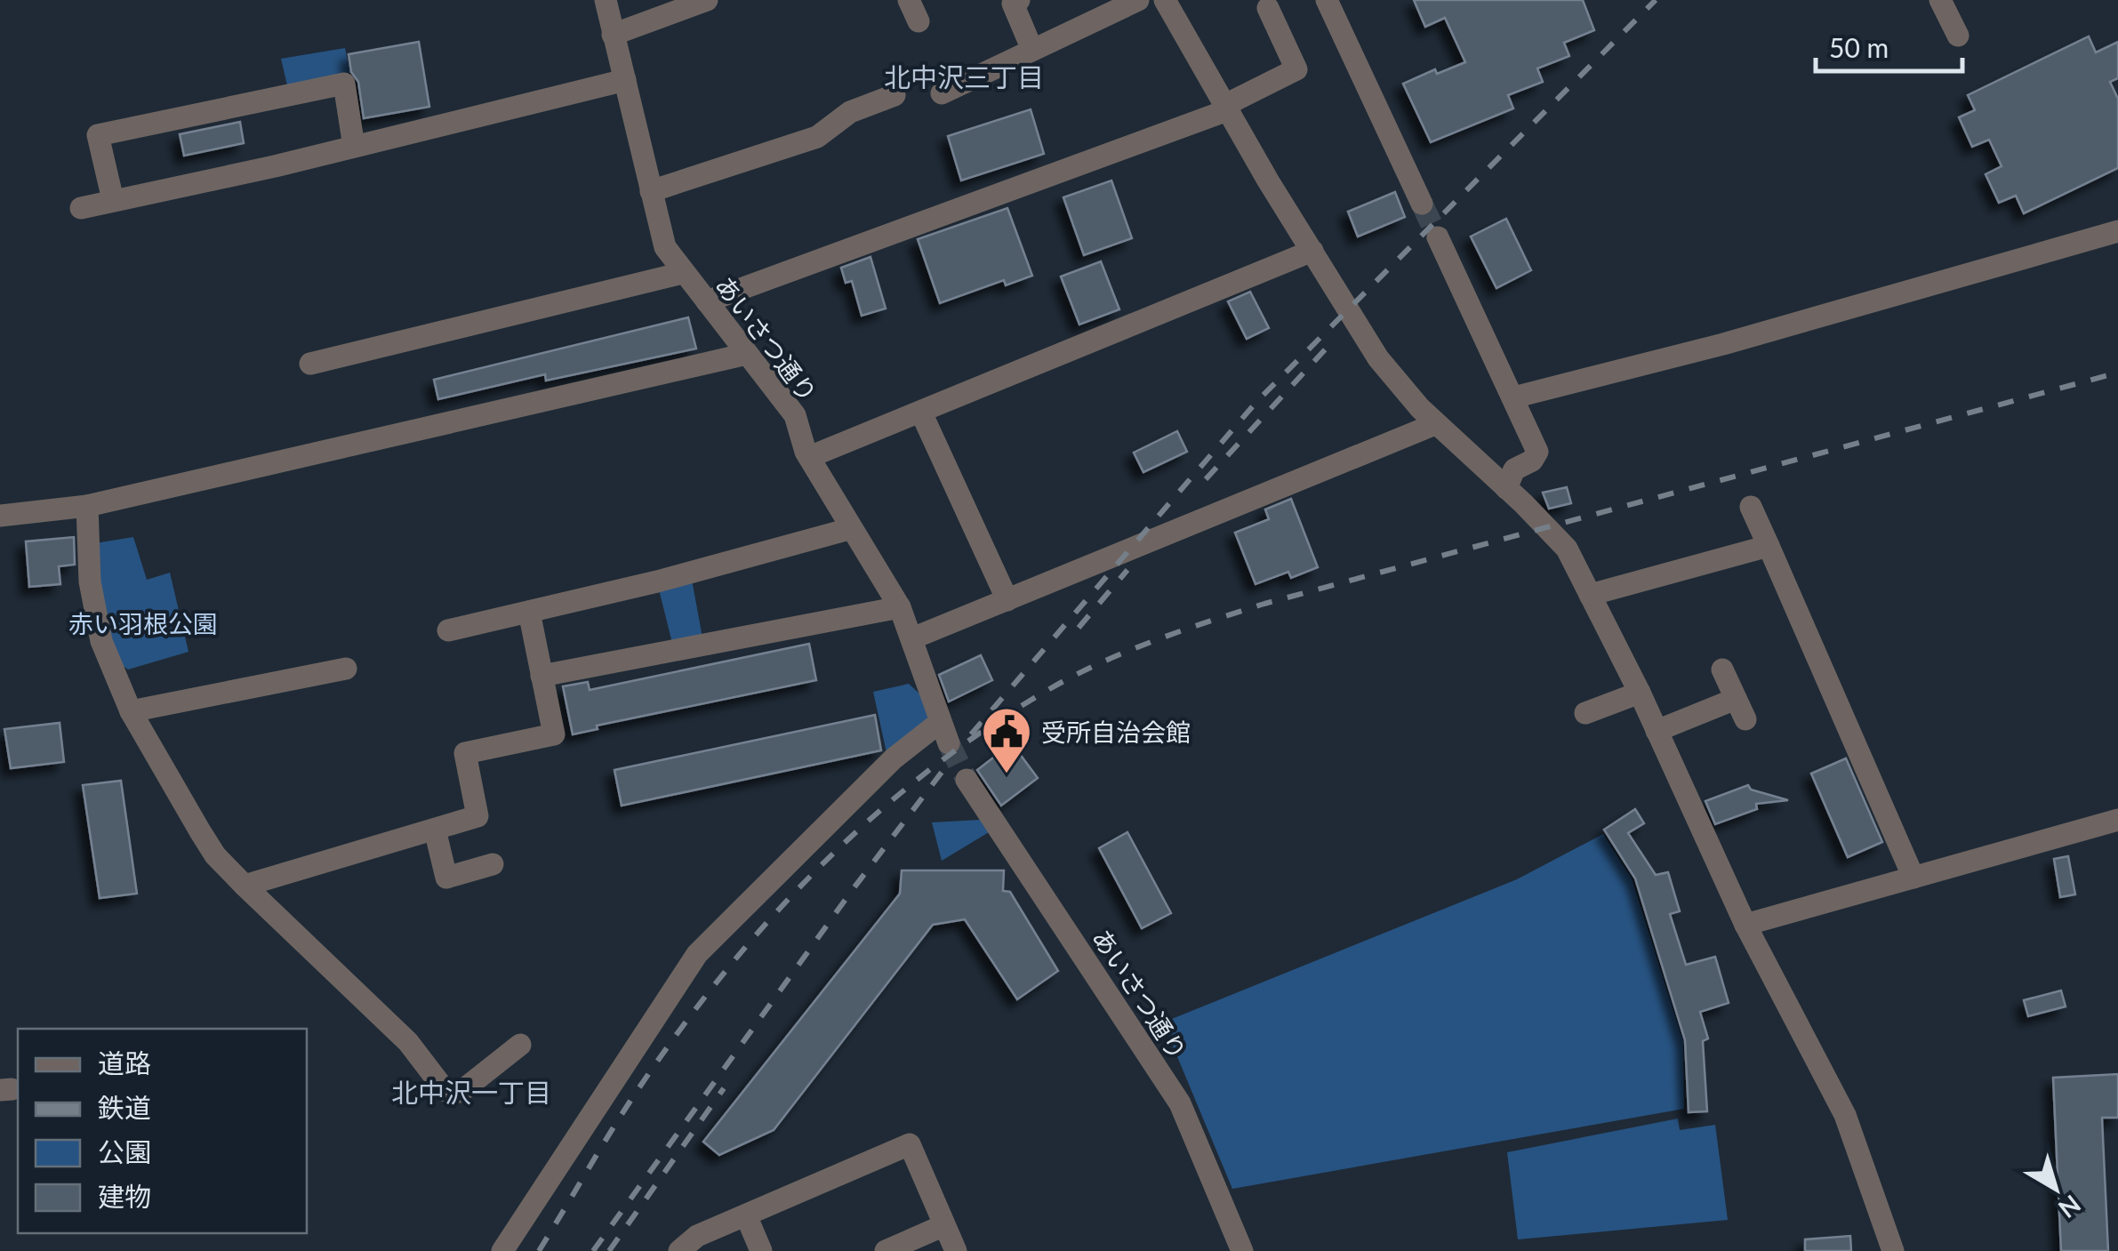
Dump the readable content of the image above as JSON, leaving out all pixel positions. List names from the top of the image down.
{
  "streets": {
    "street": ["あいさつ通り"]
  },
  "districts": ["北中沢三丁目", "北中沢一丁目"],
  "parks": ["赤い羽根公園"],
  "places": {
    "public building": ["受所自治会館"]
  },
  "legend": [
    "道路",
    "鉄道",
    "公園",
    "建物"
  ],
  "scale_bar": "50 m",
  "north": "bottom right"
}
